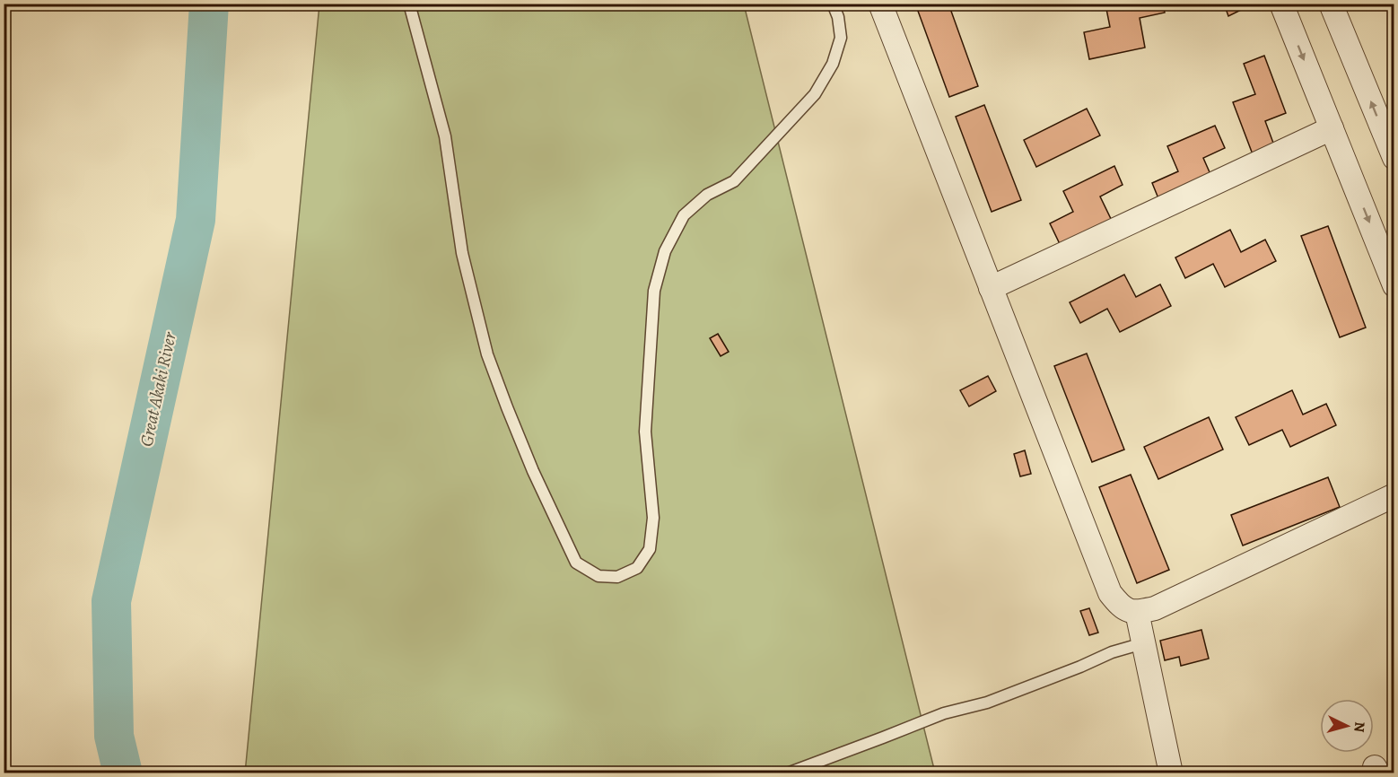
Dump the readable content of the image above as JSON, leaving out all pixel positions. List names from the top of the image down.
{
  "water": ["Great Akaki River"],
  "north": "right"
}
